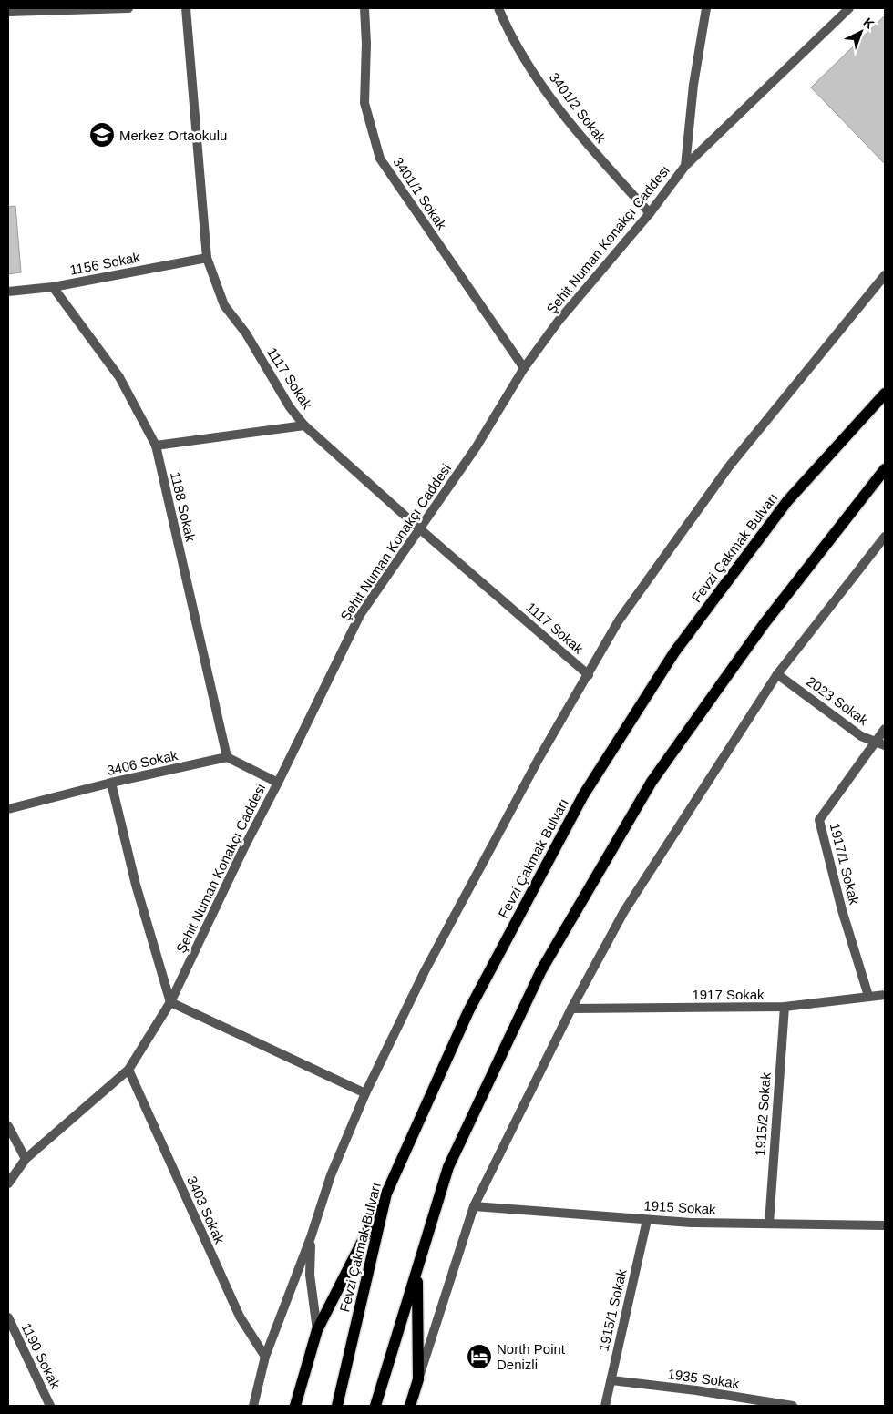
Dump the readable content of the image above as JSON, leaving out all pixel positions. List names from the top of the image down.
{
  "streets": {
    "main road": ["Fevzi Çakmak Bulvarı"],
    "street": [
      "3401/2 Sokak",
      "3401/1 Sokak",
      "Şehit Numan Konakçı Caddesi",
      "1156 Sokak",
      "1117 Sokak",
      "1188 Sokak",
      "2023 Sokak",
      "3406 Sokak",
      "1917/1 Sokak",
      "1917 Sokak",
      "1915/2 Sokak",
      "1915 Sokak",
      "3403 Sokak",
      "1915/1 Sokak",
      "1190 Sokak",
      "1935 Sokak"
    ]
  },
  "crossings": [
    ["3401/2 Sokak", "Şehit Numan Konakçı Caddesi"],
    ["3401/1 Sokak", "Şehit Numan Konakçı Caddesi"],
    ["Şehit Numan Konakçı Caddesi", "1117 Sokak"],
    ["Şehit Numan Konakçı Caddesi", "3403 Sokak"],
    ["1156 Sokak", "1117 Sokak"],
    ["1156 Sokak", "1188 Sokak"],
    ["1188 Sokak", "3406 Sokak"],
    ["2023 Sokak", "1917/1 Sokak"],
    ["1917/1 Sokak", "1917 Sokak"],
    ["1917 Sokak", "1915/2 Sokak"],
    ["1915/2 Sokak", "1915 Sokak"],
    ["1915 Sokak", "1915/1 Sokak"],
    ["1915/1 Sokak", "1935 Sokak"]
  ],
  "places": {
    "school or university": ["Merkez Ortaokulu"],
    "hotel": ["North Point Denizli"]
  },
  "north": "top right"
}
